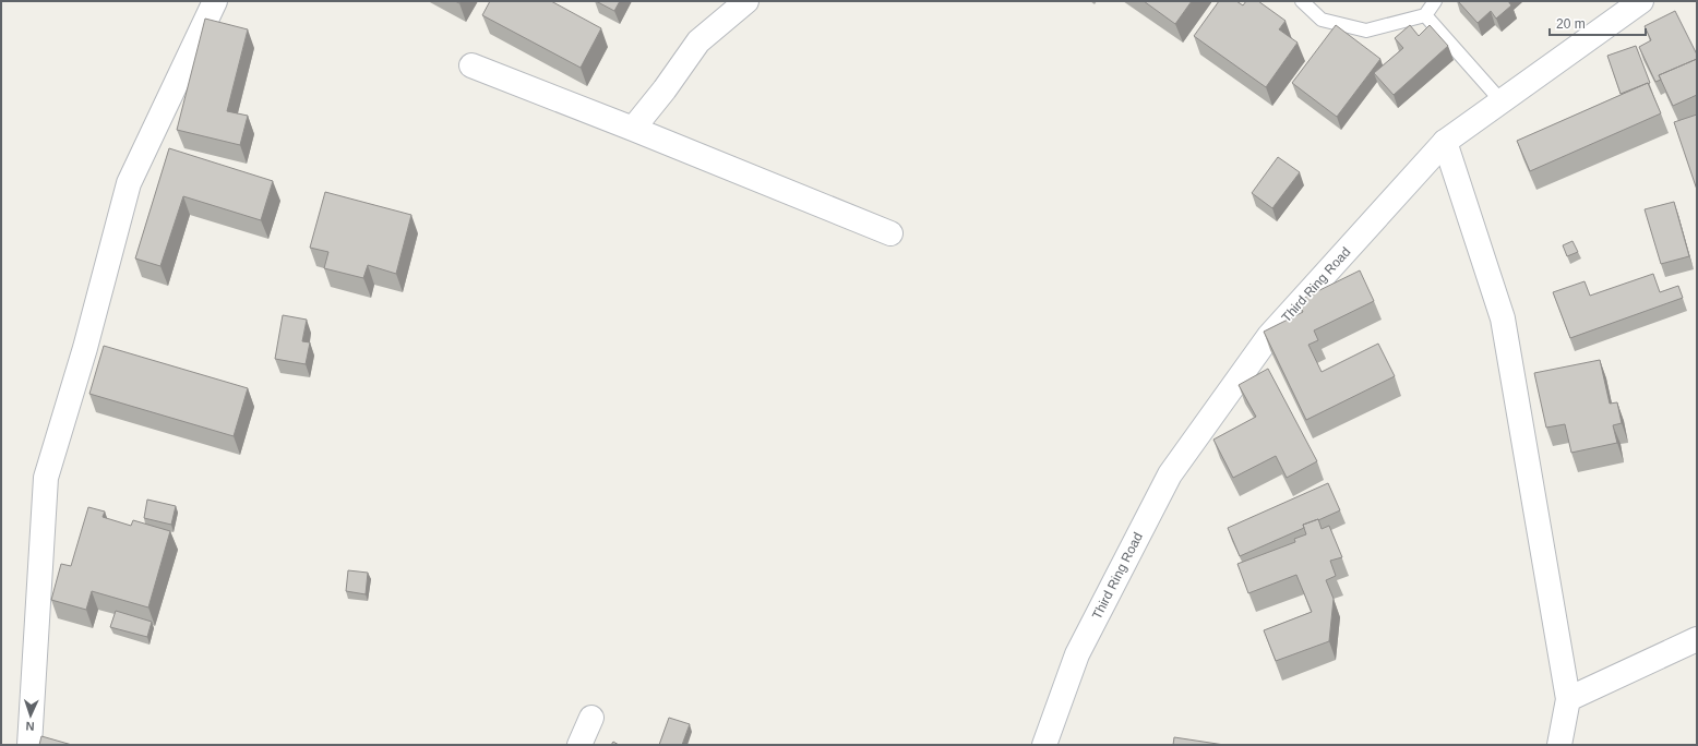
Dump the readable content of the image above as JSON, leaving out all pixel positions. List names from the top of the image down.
{
  "streets": {
    "street": ["Third Ring Road"]
  },
  "scale_bar": "20 m",
  "north": "bottom"
}
